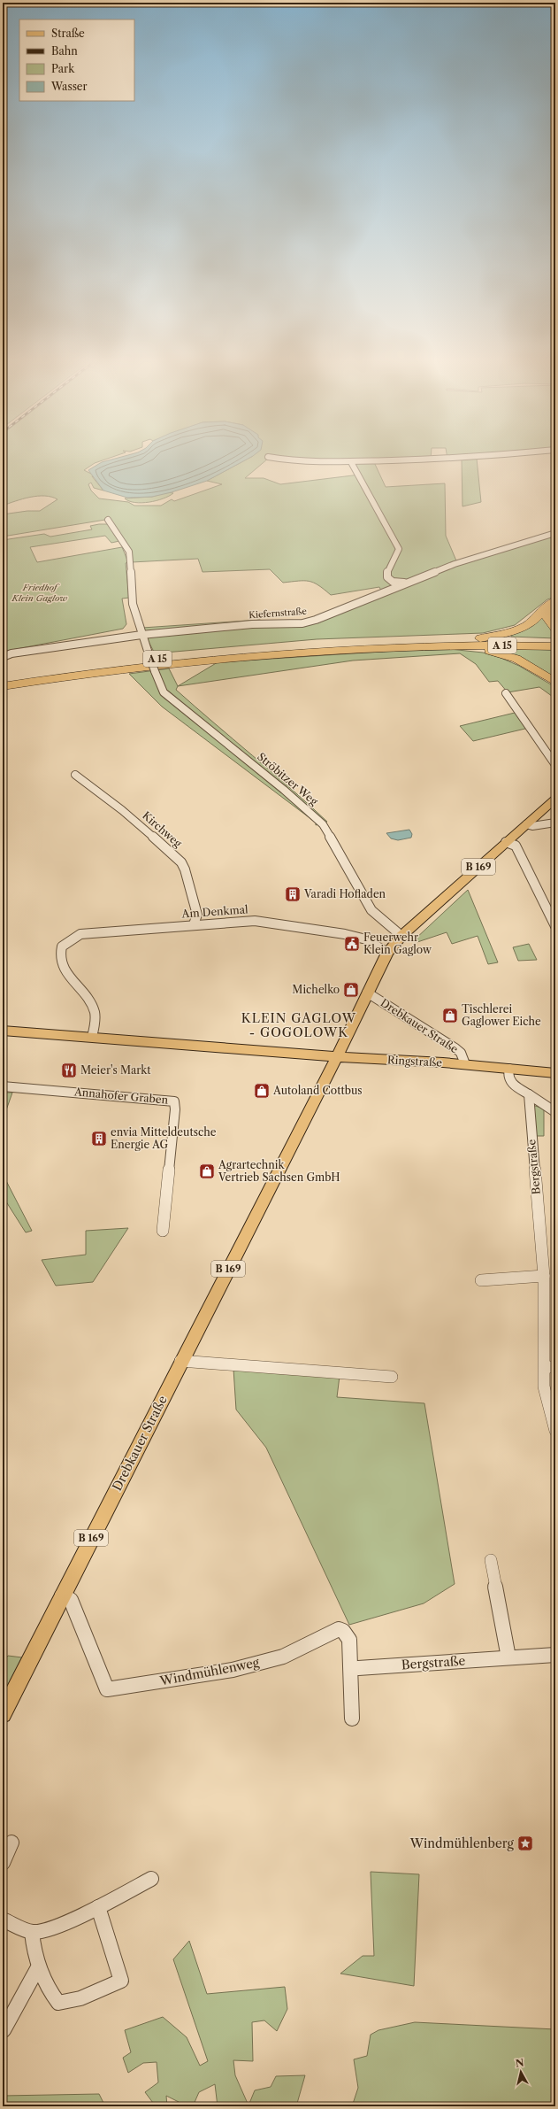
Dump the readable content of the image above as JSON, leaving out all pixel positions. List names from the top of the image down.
{
  "streets": {
    "highway": ["A 15"],
    "main road": ["B 169", "Drebkauer Straße", "Ringstraße"],
    "street": [
      "Kiefernstraße",
      "Ströbitzer Weg",
      "Kirchweg",
      "Am Denkmal",
      "Annahofer Graben",
      "Bergstraße",
      "Windmühlenweg"
    ]
  },
  "crossings": [
    ["Kiefernstraße", "Ströbitzer Weg"],
    ["Ströbitzer Weg", "Drebkauer Straße"],
    ["Am Denkmal", "Drebkauer Straße"],
    ["Am Denkmal", "Ringstraße"],
    ["Drebkauer Straße", "Ringstraße"],
    ["Drebkauer Straße", "Windmühlenweg"]
  ],
  "districts": ["KLEIN GAGLOW - GOGOLOWK"],
  "parks": ["Friedhof Klein Gaglow"],
  "places": {
    "building": ["Varadi Hofladen", "envia Mitteldeutsche Energie AG"],
    "public building": ["Feuerwehr Klein Gaglow"],
    "shop": [
      "Michelko",
      "Tischlerei Gaglower Eiche",
      "Autoland Cottbus",
      "Agrartechnik Vertrieb Sachsen GmbH"
    ],
    "restaurant": ["Meier's Markt"],
    "place": ["Windmühlenberg"]
  },
  "legend": [
    "Straße",
    "Bahn",
    "Park",
    "Wasser"
  ],
  "north": "top"
}
